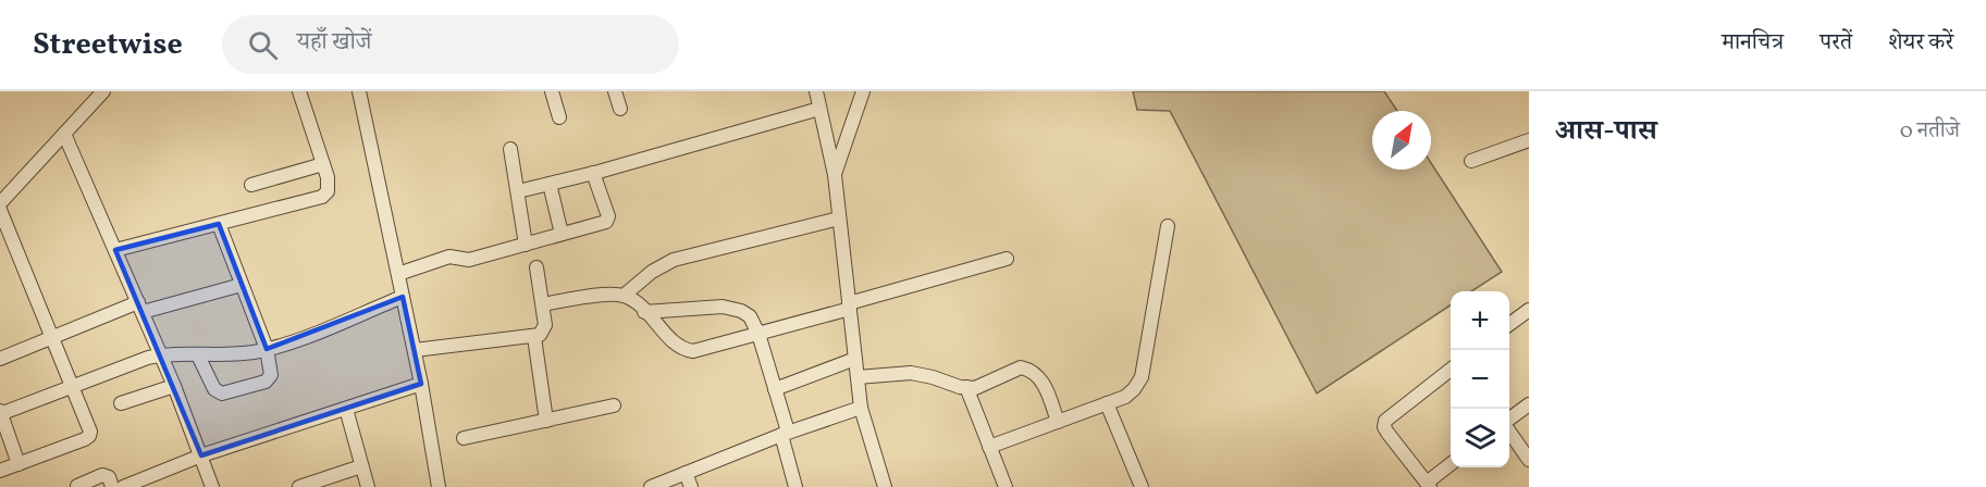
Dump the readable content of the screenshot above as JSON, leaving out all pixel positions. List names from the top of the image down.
{
  "north": "top right",
  "page": {
    "header": "Streetwise",
    "search": "यहाँ खोजें",
    "nav": ["मानचित्र", "परतें", "शेयर करें"],
    "heading": ["आस-पास", "0 नतीजे"],
    "map_buttons": ["+", "−"]
  }
}
